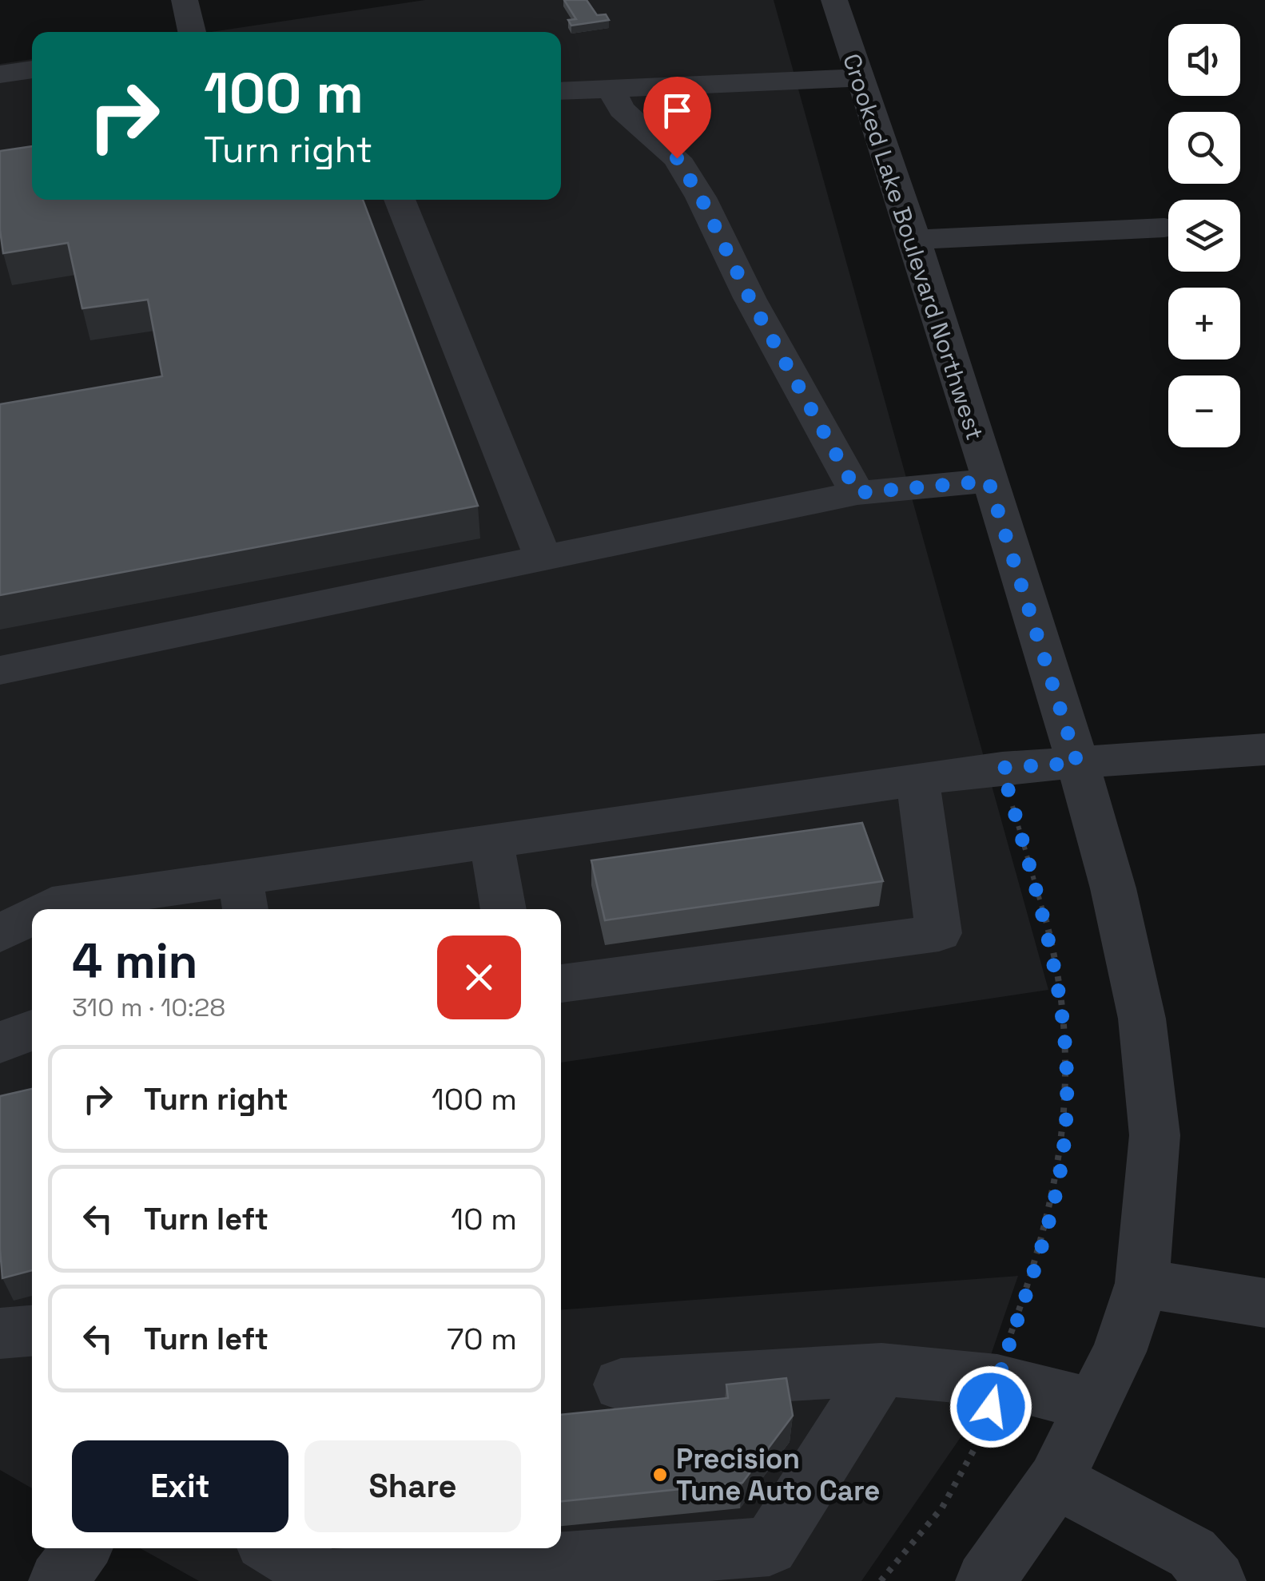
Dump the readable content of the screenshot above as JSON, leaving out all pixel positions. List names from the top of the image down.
{
  "streets": {
    "street": ["Crooked Lake Boulevard Northwest"]
  },
  "places": ["Precision Tune Auto Care"],
  "page": {
    "map_buttons": ["+", "−"],
    "turn": ["100 m", "Turn right"],
    "heading": ["4 min", "310 m · 10:28"],
    "list": [
      {
        "name": "Turn right",
        "value": "100 m"
      },
      {
        "name": "Turn left",
        "value": "10 m"
      },
      {
        "name": "Turn left",
        "value": "70 m"
      }
    ],
    "buttons": ["Exit", "Share"]
  }
}
